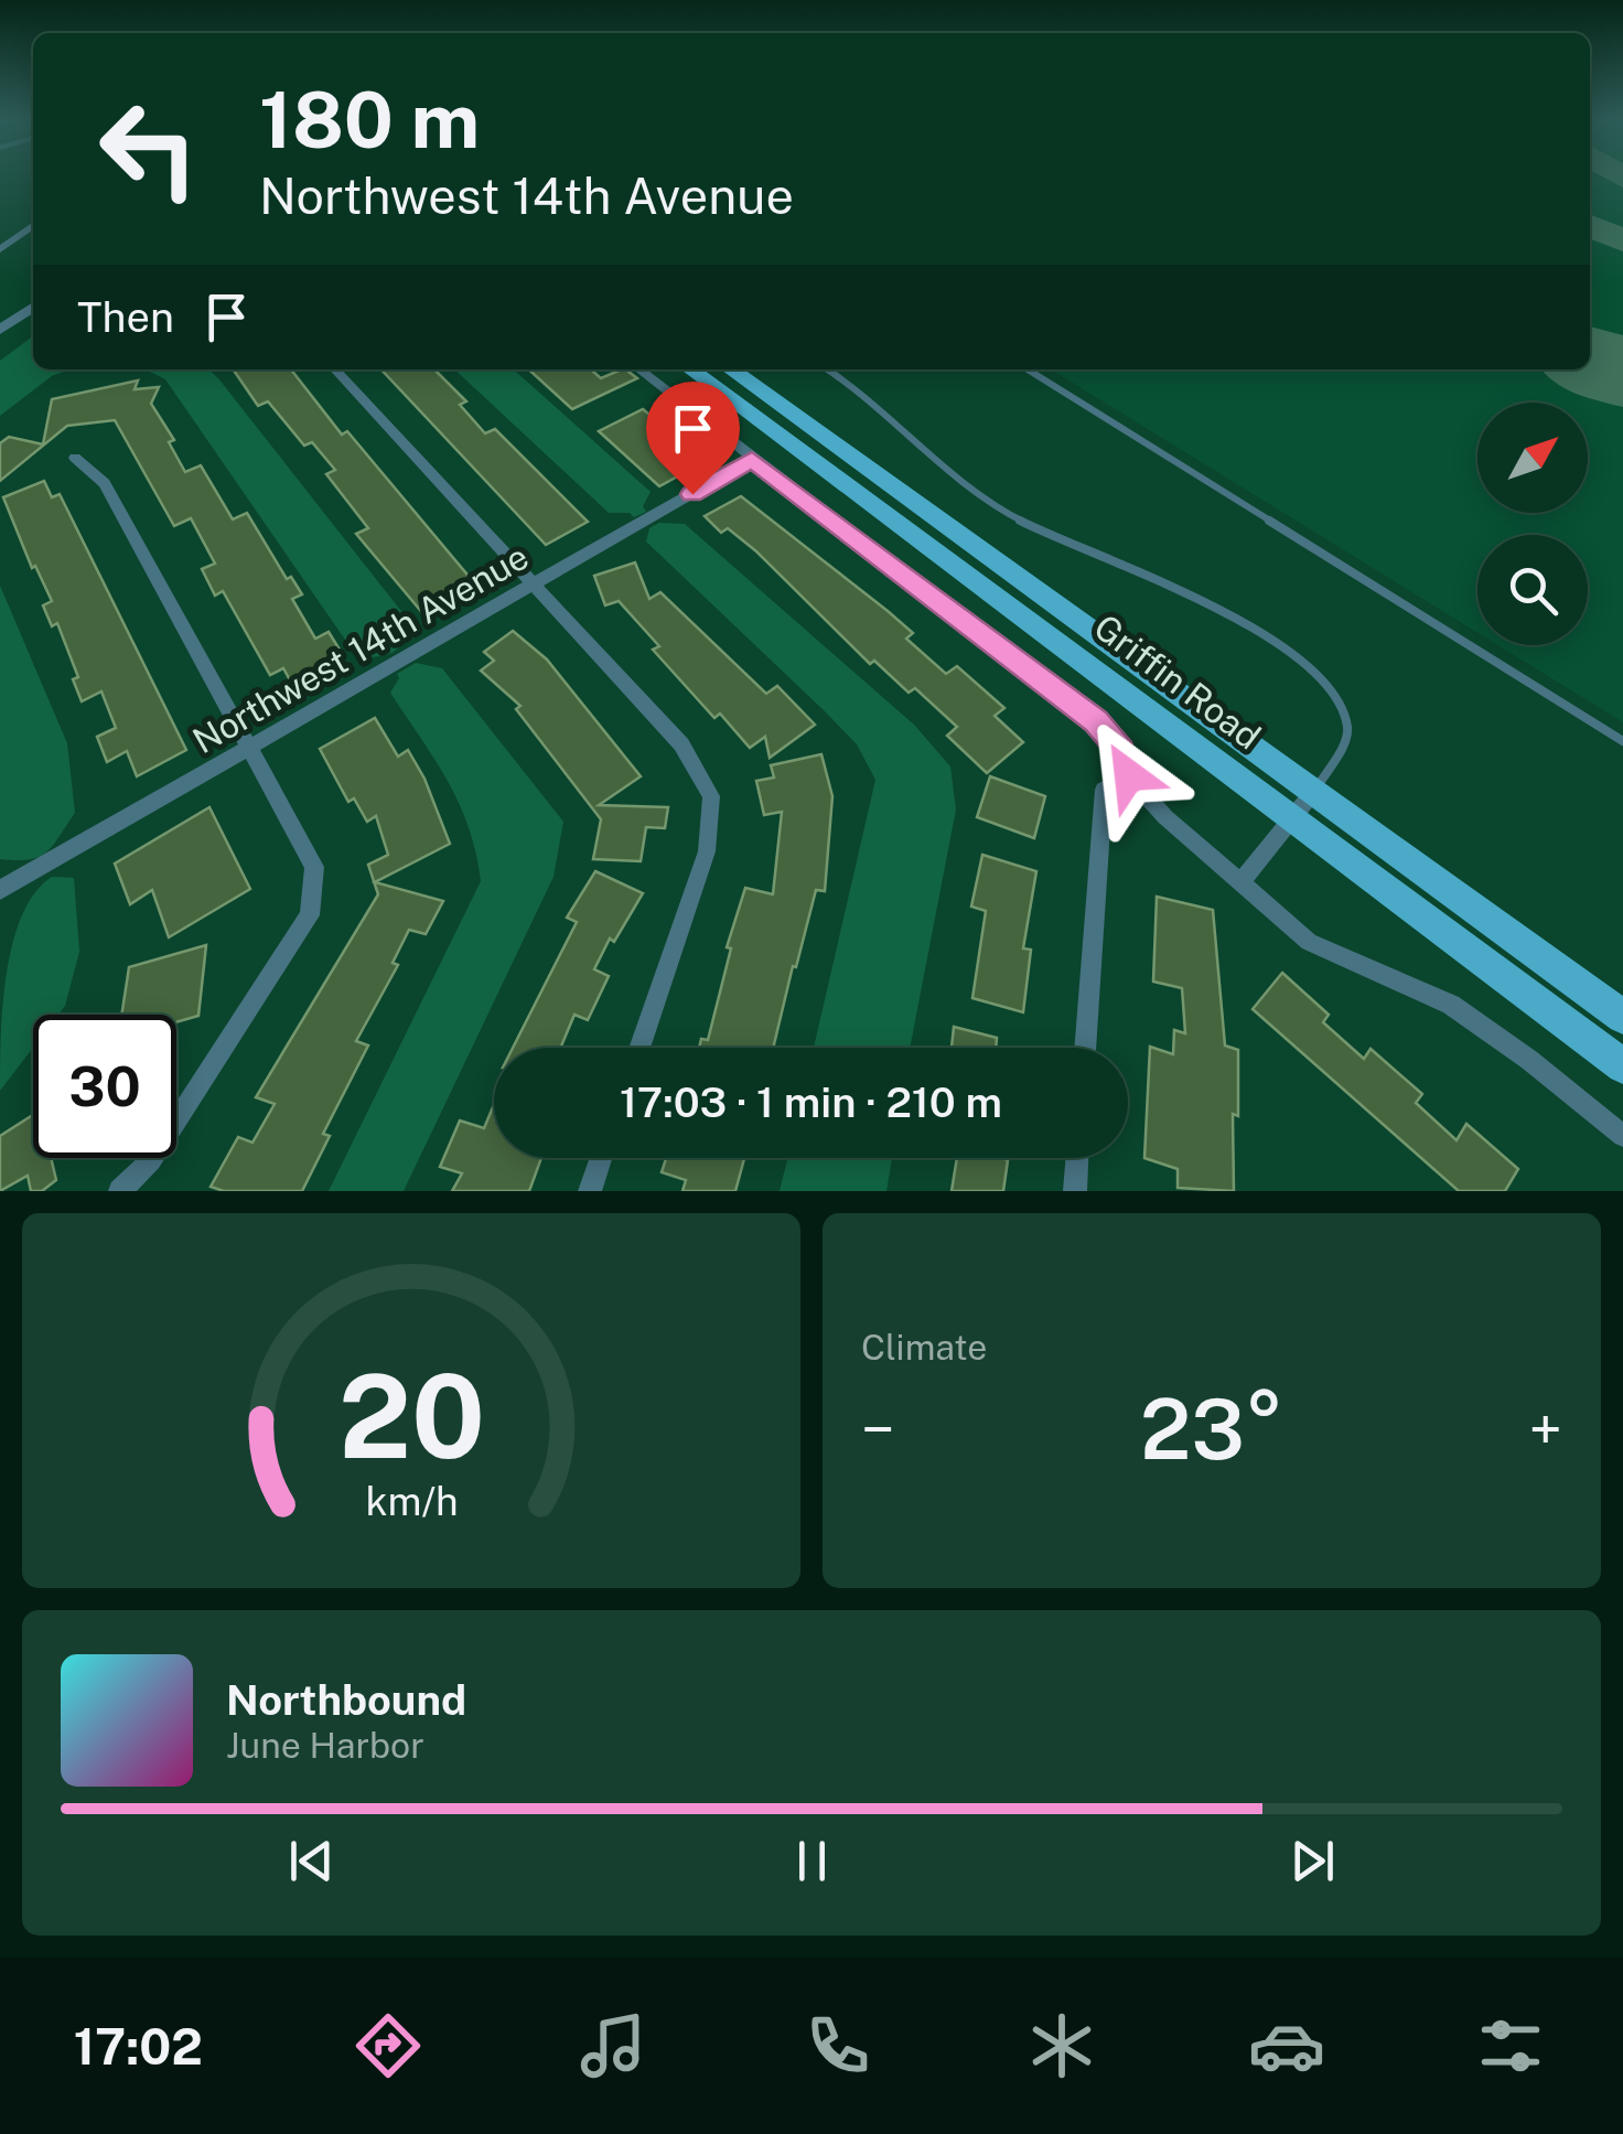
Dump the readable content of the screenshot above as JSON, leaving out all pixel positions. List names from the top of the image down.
{
  "streets": {
    "main road": ["Griffin Road"],
    "street": ["Northwest 14th Avenue"]
  },
  "north": "top right",
  "page": {
    "turn": ["180 m", "Northwest 14th Avenue"],
    "then": "Then",
    "limit": "30",
    "trip": "17:03 · 1 min · 210 m",
    "tile": "Climate",
    "heat": ["−", "23°", "+"],
    "song": ["Northbound", "June Harbor"],
    "tabs": "17:02",
    "gauge": ["20", "km/h"]
  }
}
